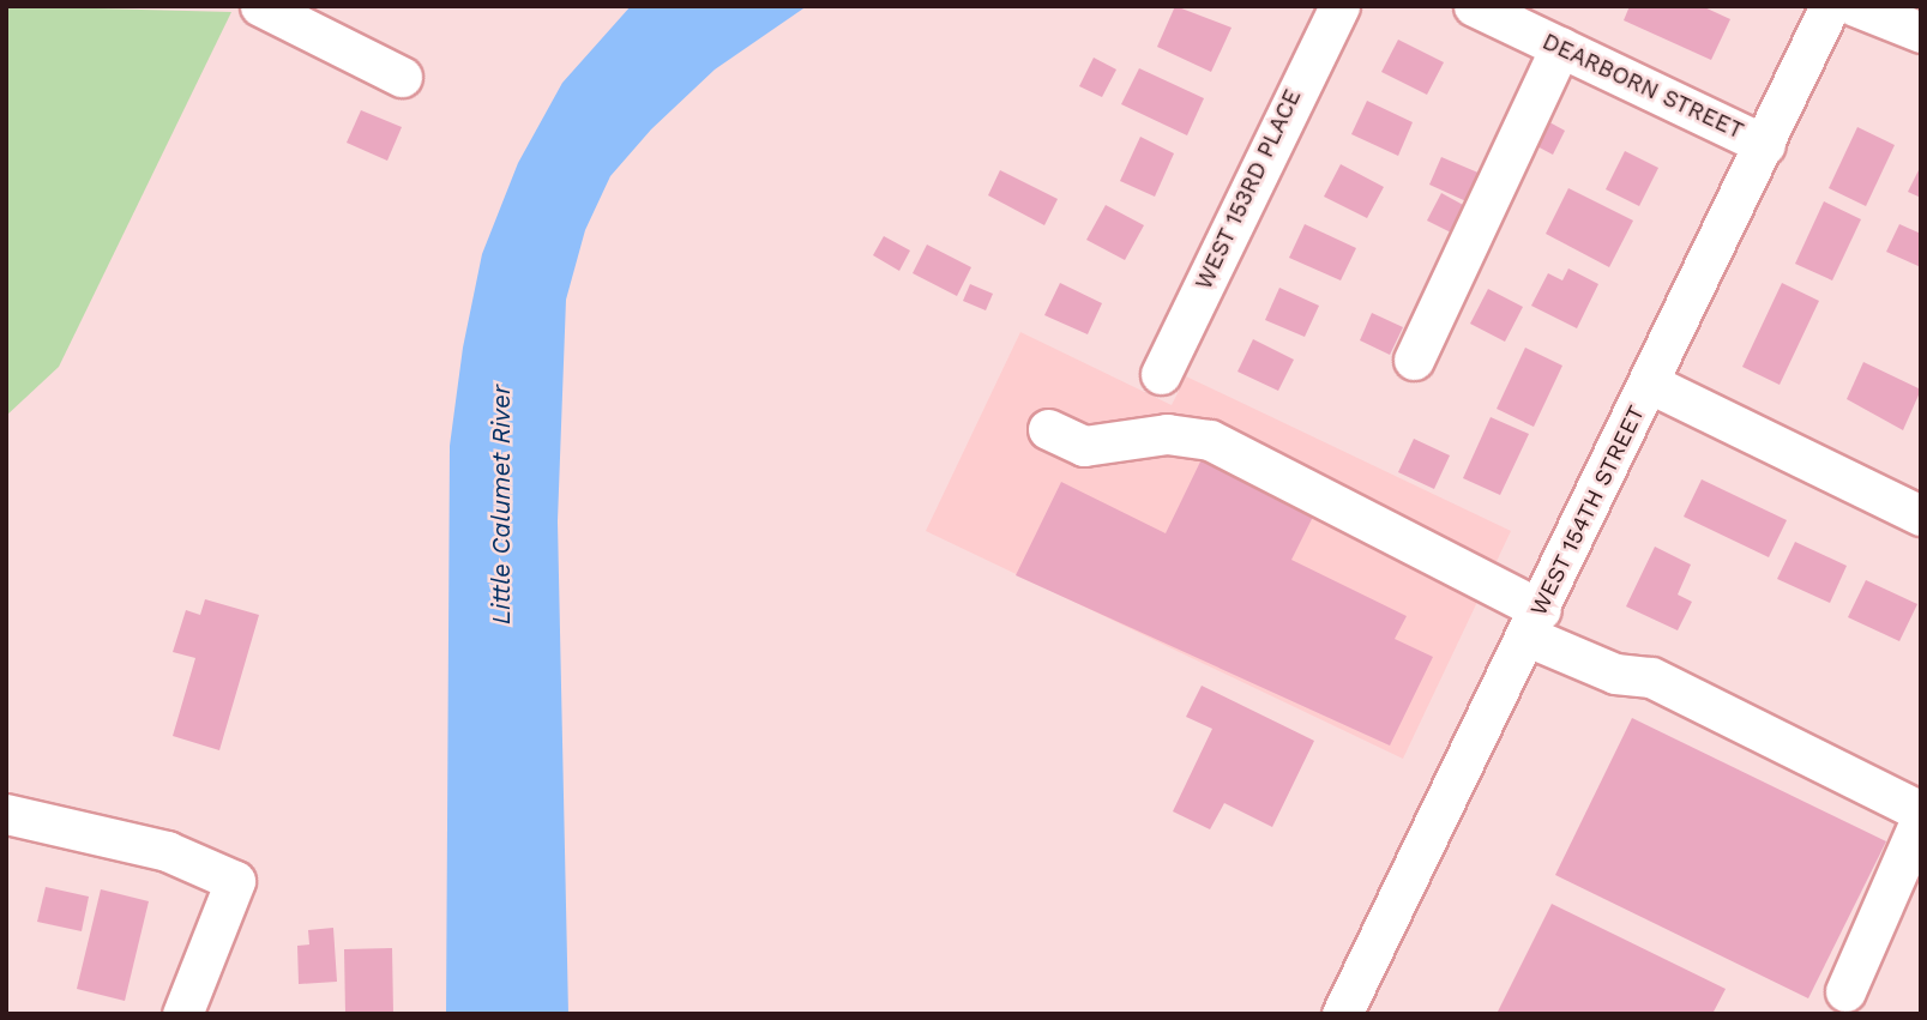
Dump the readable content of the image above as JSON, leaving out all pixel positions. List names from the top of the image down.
{
  "streets": {
    "street": ["DEARBORN STREET", "WEST 153RD PLACE", "WEST 154TH STREET"]
  },
  "crossings": [
    ["DEARBORN STREET", "WEST 154TH STREET"]
  ],
  "water": ["Little Calumet River"]
}
